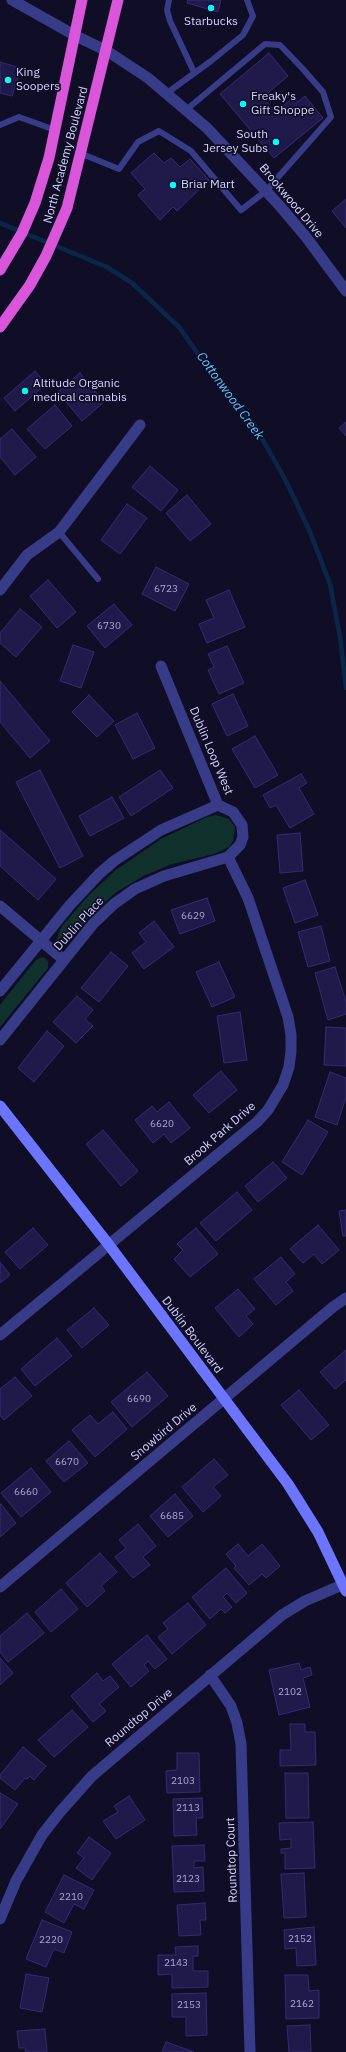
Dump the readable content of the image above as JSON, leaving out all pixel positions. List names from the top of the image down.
{
  "streets": {
    "highway": ["North Academy Boulevard"],
    "main road": ["Dublin Boulevard"],
    "street": [
      "Brookwood Drive",
      "Dublin Loop West",
      "Dublin Place",
      "Brook Park Drive",
      "Snowbird Drive",
      "Roundtop Drive",
      "Roundtop Court"
    ]
  },
  "crossings": [
    ["North Academy Boulevard", "Brookwood Drive"],
    ["Dublin Loop West", "Dublin Place"],
    ["Dublin Loop West", "Brook Park Drive"],
    ["Dublin Place", "Brook Park Drive"],
    ["Brook Park Drive", "Dublin Boulevard"],
    ["Dublin Boulevard", "Snowbird Drive"],
    ["Dublin Boulevard", "Roundtop Drive"],
    ["Roundtop Drive", "Roundtop Court"]
  ],
  "water": ["Cottonwood Creek"],
  "places": [
    "Starbucks",
    "King Soopers",
    "Freaky's Gift Shoppe",
    "South Jersey Subs",
    "Briar Mart",
    "Altitude Organic medical cannabis"
  ],
  "house_numbers": [
    "6723",
    "6730",
    "6629",
    "6620",
    "6690",
    "6670",
    "6660",
    "6685",
    "2102",
    "2103",
    "2113",
    "2123",
    "2210",
    "2152",
    "2220",
    "2143",
    "2162",
    "2153"
  ]
}
